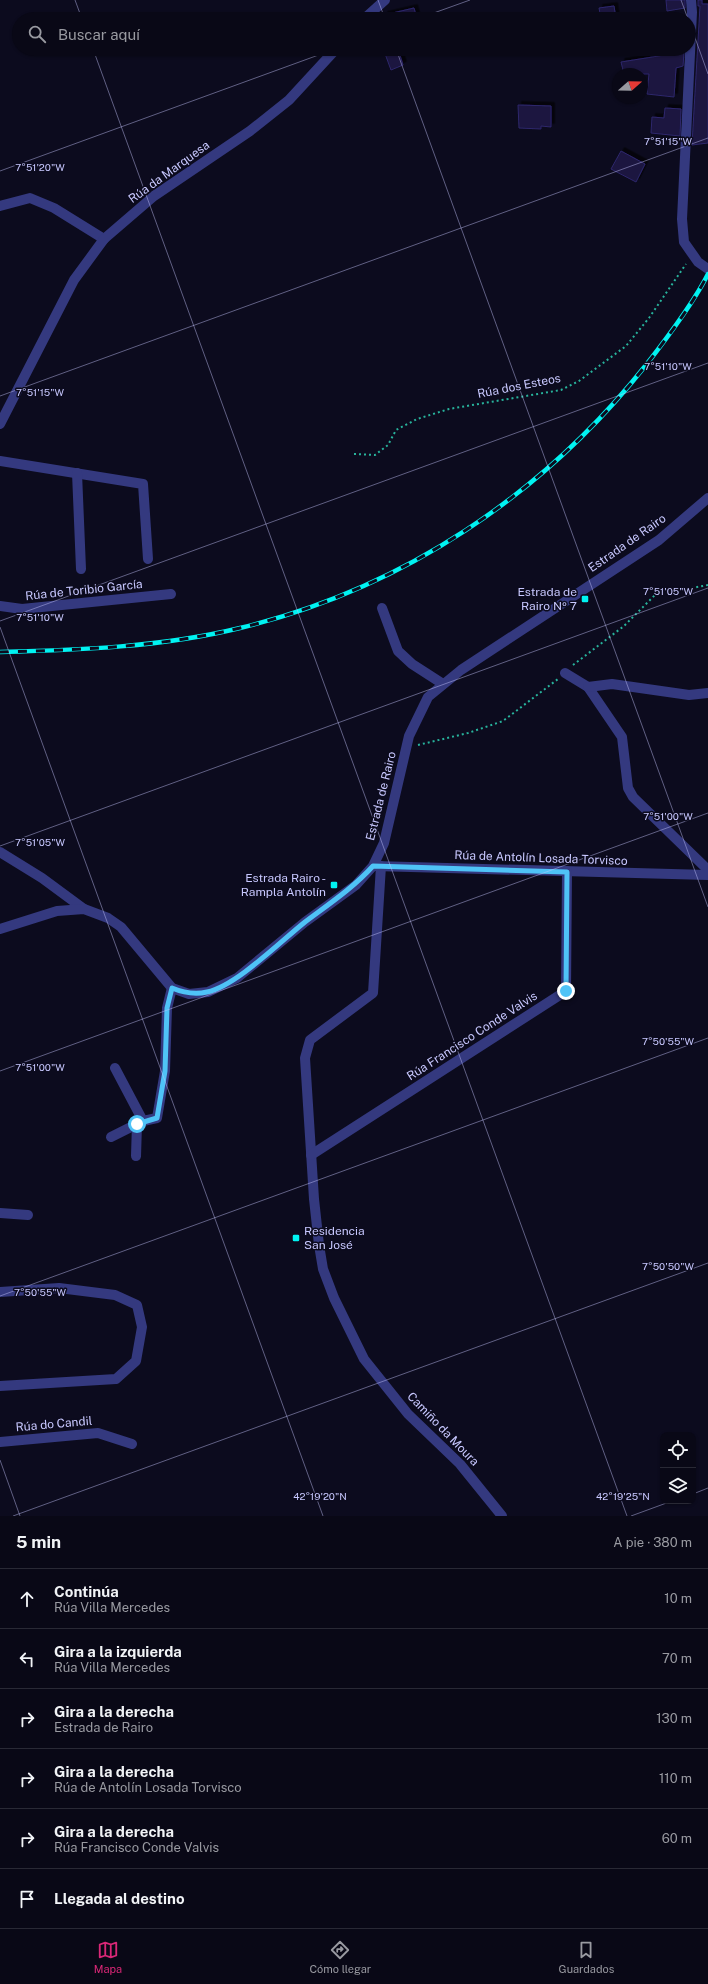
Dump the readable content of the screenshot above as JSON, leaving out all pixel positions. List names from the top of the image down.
{
  "streets": {
    "street": [
      "Rúa da Marquesa",
      "Estrada de Rairo",
      "Rúa de Toribio García",
      "Rúa de Antolín Losada Torvisco",
      "Rúa Francisco Conde Valvis",
      "Rúa do Candil",
      "Camiño da Moura"
    ],
    "path": ["Rúa dos Esteos"]
  },
  "crossings": [
    ["Estrada de Rairo", "Rúa de Antolín Losada Torvisco"],
    ["Estrada de Rairo", "Camiño da Moura"],
    ["Rúa de Antolín Losada Torvisco", "Rúa Francisco Conde Valvis"],
    ["Rúa de Antolín Losada Torvisco", "Camiño da Moura"],
    ["Rúa Francisco Conde Valvis", "Camiño da Moura"]
  ],
  "places": {
    "transit": ["Estrada de Rairo Nº 7", "Estrada Rairo - Rampla Antolín", "Residencia San José"]
  },
  "north": "right",
  "page": {
    "search": "Buscar aquí",
    "heading": ["5 min", "A pie · 380 m"],
    "list": [
      ["Continúa", "Rúa Villa Mercedes", "10 m"],
      ["Gira a la izquierda", "Rúa Villa Mercedes", "70 m"],
      ["Gira a la derecha", "Estrada de Rairo", "130 m"],
      ["Gira a la derecha", "Rúa de Antolín Losada Torvisco", "110 m"],
      ["Gira a la derecha", "Rúa Francisco Conde Valvis", "60 m"],
      "Llegada al destino"
    ],
    "nav": ["Mapa", "Cómo llegar", "Guardados"]
  },
  "coordinates": [
    "7°51'15\"W",
    "7°51'20\"W",
    "7°51'10\"W",
    "7°51'05\"W",
    "7°51'00\"W",
    "7°50'55\"W",
    "7°50'50\"W",
    "42°19'20\"N",
    "42°19'25\"N"
  ]
}
